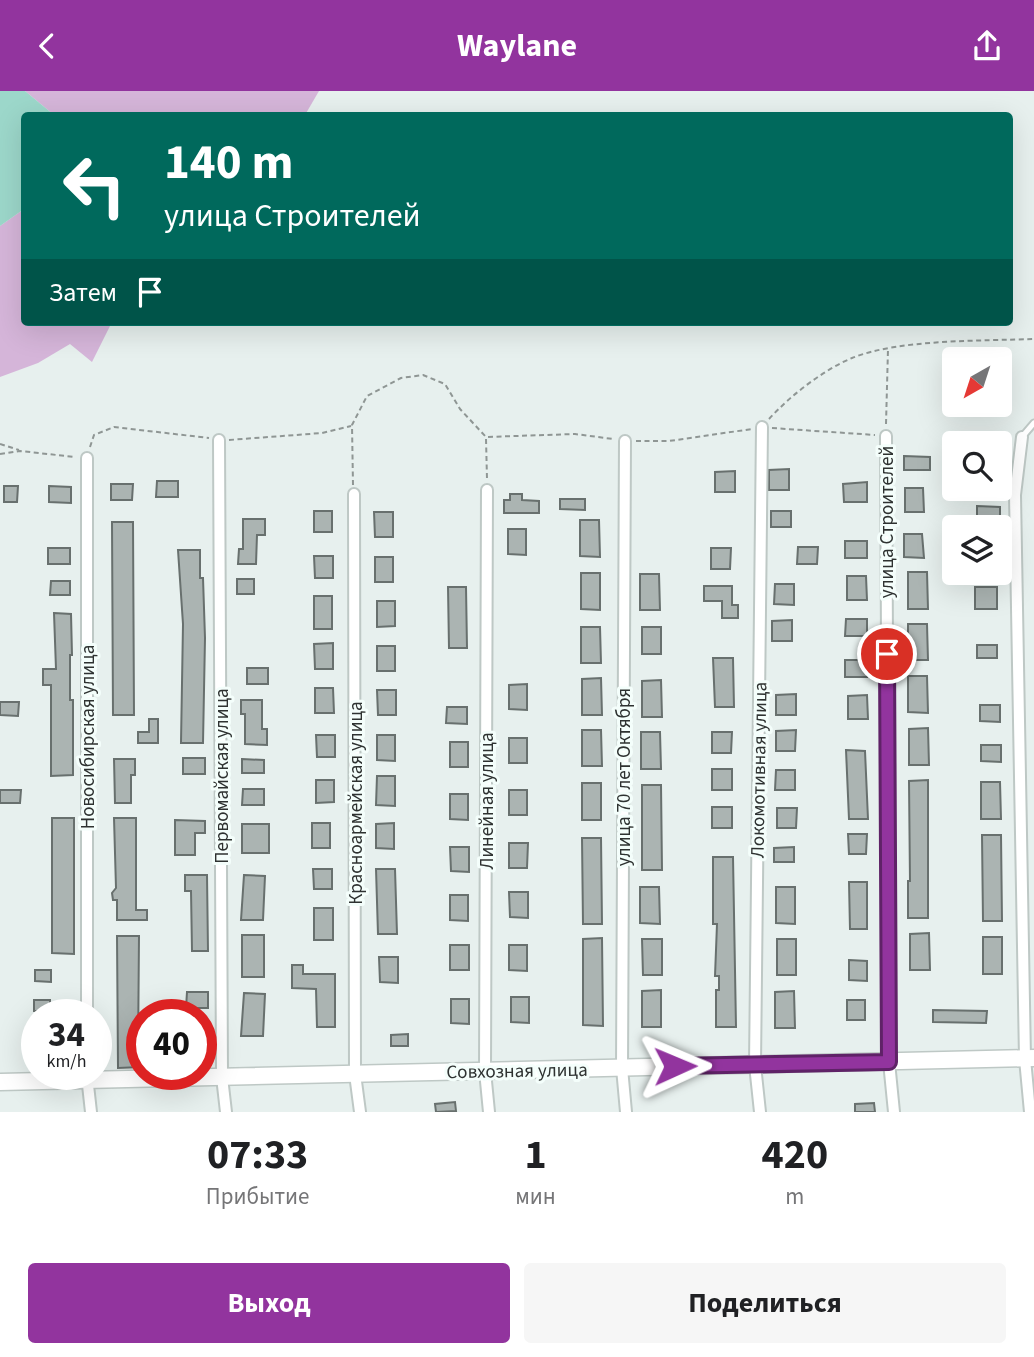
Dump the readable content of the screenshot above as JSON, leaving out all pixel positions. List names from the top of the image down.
{
  "streets": {
    "street": [
      "улица Строителей",
      "Новосибирская улица",
      "Локомотивная улица",
      "Первомайская улица",
      "улица 70 лет Октября",
      "Линейная улица",
      "Красноармейская улица",
      "Совхозная улица"
    ]
  },
  "crossings": [
    ["улица Строителей", "Совхозная улица"],
    ["Локомотивная улица", "Совхозная улица"],
    ["Первомайская улица", "Совхозная улица"],
    ["улица 70 лет Октября", "Совхозная улица"],
    ["Линейная улица", "Совхозная улица"],
    ["Красноармейская улица", "Совхозная улица"]
  ],
  "north": "bottom left",
  "page": {
    "header": "Waylane",
    "turn": ["140 m", "улица Строителей"],
    "then": "Затем",
    "speed": "34 km/h",
    "limit": "40",
    "eta": [
      "07:33",
      "Прибытие",
      "1",
      "мин",
      "420",
      "m"
    ],
    "buttons": ["Выход", "Поделиться"]
  }
}
